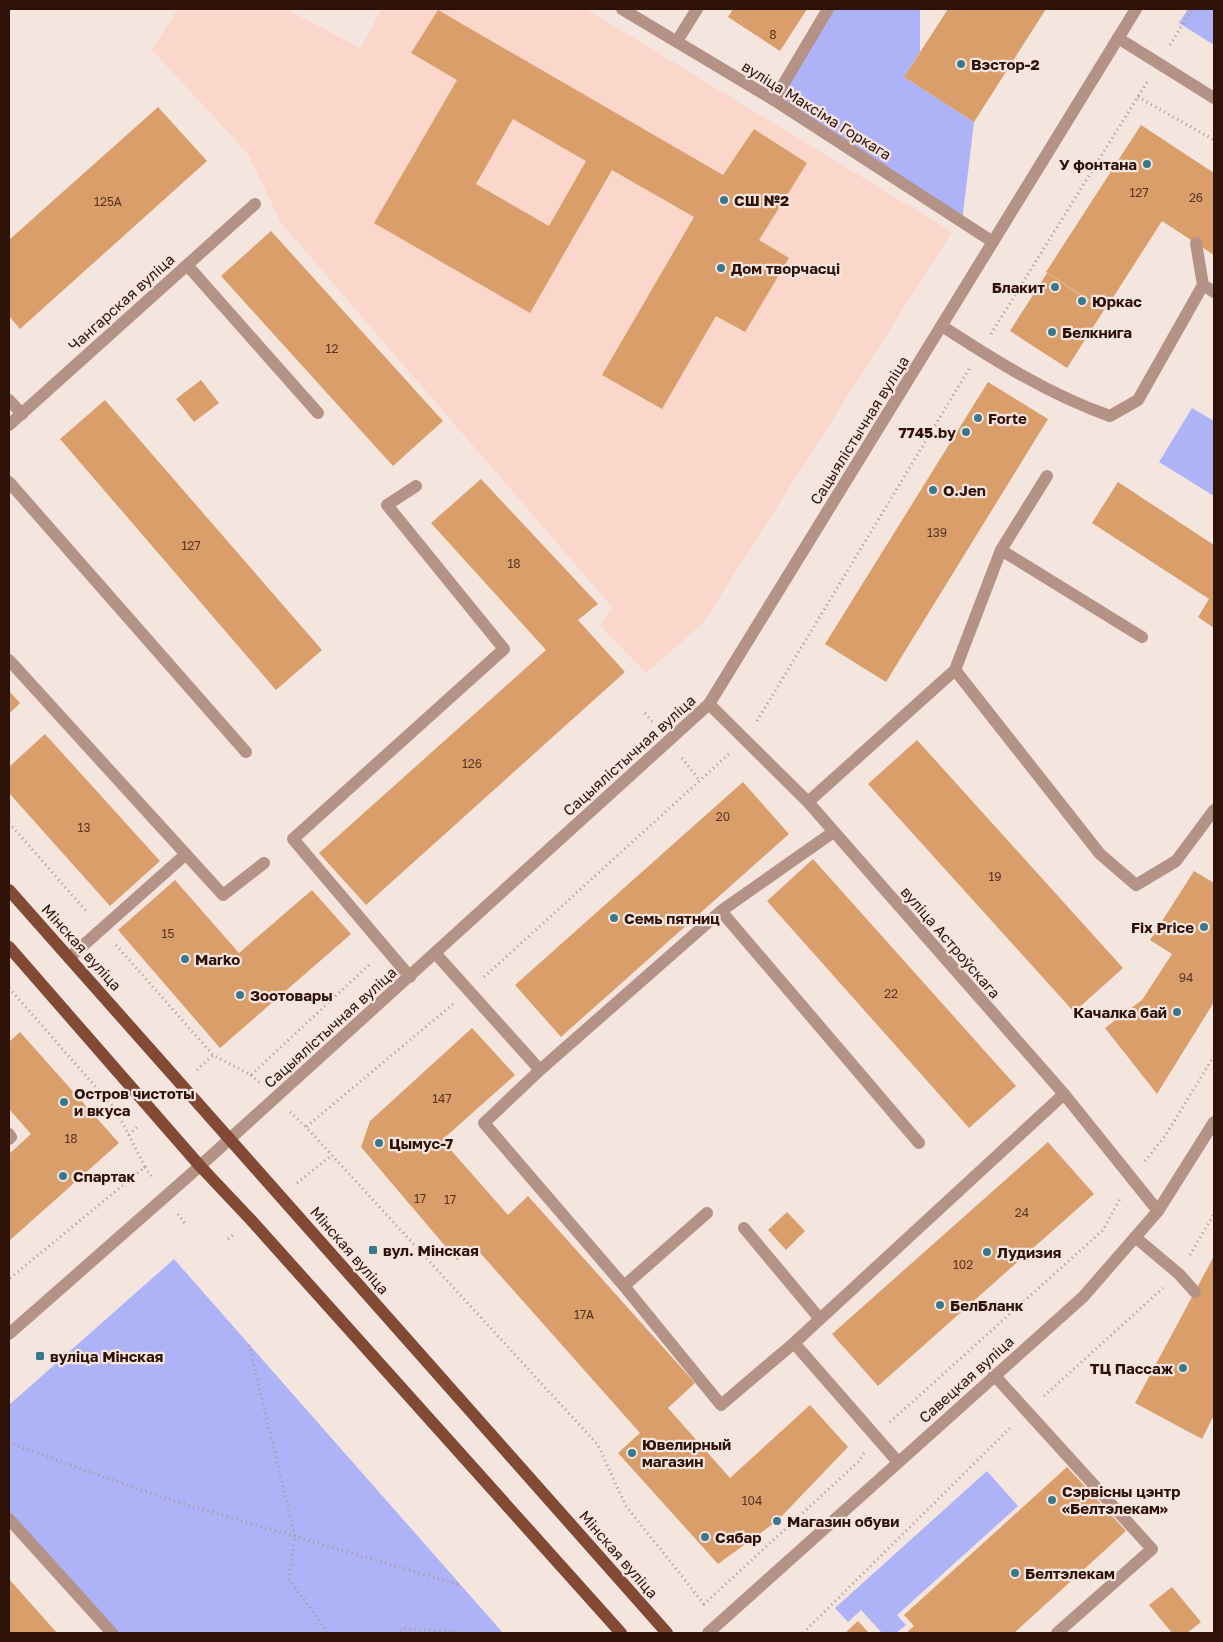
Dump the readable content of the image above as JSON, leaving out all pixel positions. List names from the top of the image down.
{
  "streets": {
    "main road": ["Мінская вуліца"],
    "street": [
      "вуліца Максіма Горкага",
      "Чангарская вуліца",
      "Сацыялістычная вуліца",
      "вуліца Астроўскага",
      "Савецкая вуліца"
    ]
  },
  "crossings": [
    ["вуліца Максіма Горкага", "Сацыялістычная вуліца"],
    ["Сацыялістычная вуліца", "вуліца Астроўскага"],
    ["Сацыялістычная вуліца", "Мінская вуліца"],
    ["вуліца Астроўскага", "Савецкая вуліца"]
  ],
  "places": {
    "other": [
      "Вэстор-2",
      "У фонтана",
      "СШ №2",
      "Дом творчасці",
      "Блакит",
      "Юркас",
      "Белкнига",
      "Forte",
      "7745.by",
      "O.Jen",
      "Семь пятниц",
      "Fix Price",
      "Marko",
      "Зоотовары",
      "Качалка бай",
      "Остров чистоты и вкуса",
      "Цымус-7",
      "Спартак",
      "Лудизия",
      "БелБланк",
      "ТЦ Пассаж",
      "Ювелирный магазин",
      "Сэрвісны цэнтр «Белтэлекам»",
      "Магазин обуви",
      "Сябар",
      "Белтэлекам"
    ],
    "transit": ["вул. Мінская", "вуліца Мінская"]
  },
  "house_numbers": [
    "8",
    "127",
    "26",
    "125А",
    "12",
    "139",
    "127",
    "18",
    "126",
    "20",
    "13",
    "19",
    "15",
    "94",
    "22",
    "147",
    "18",
    "17",
    "17",
    "24",
    "102",
    "17А",
    "104"
  ]
}
